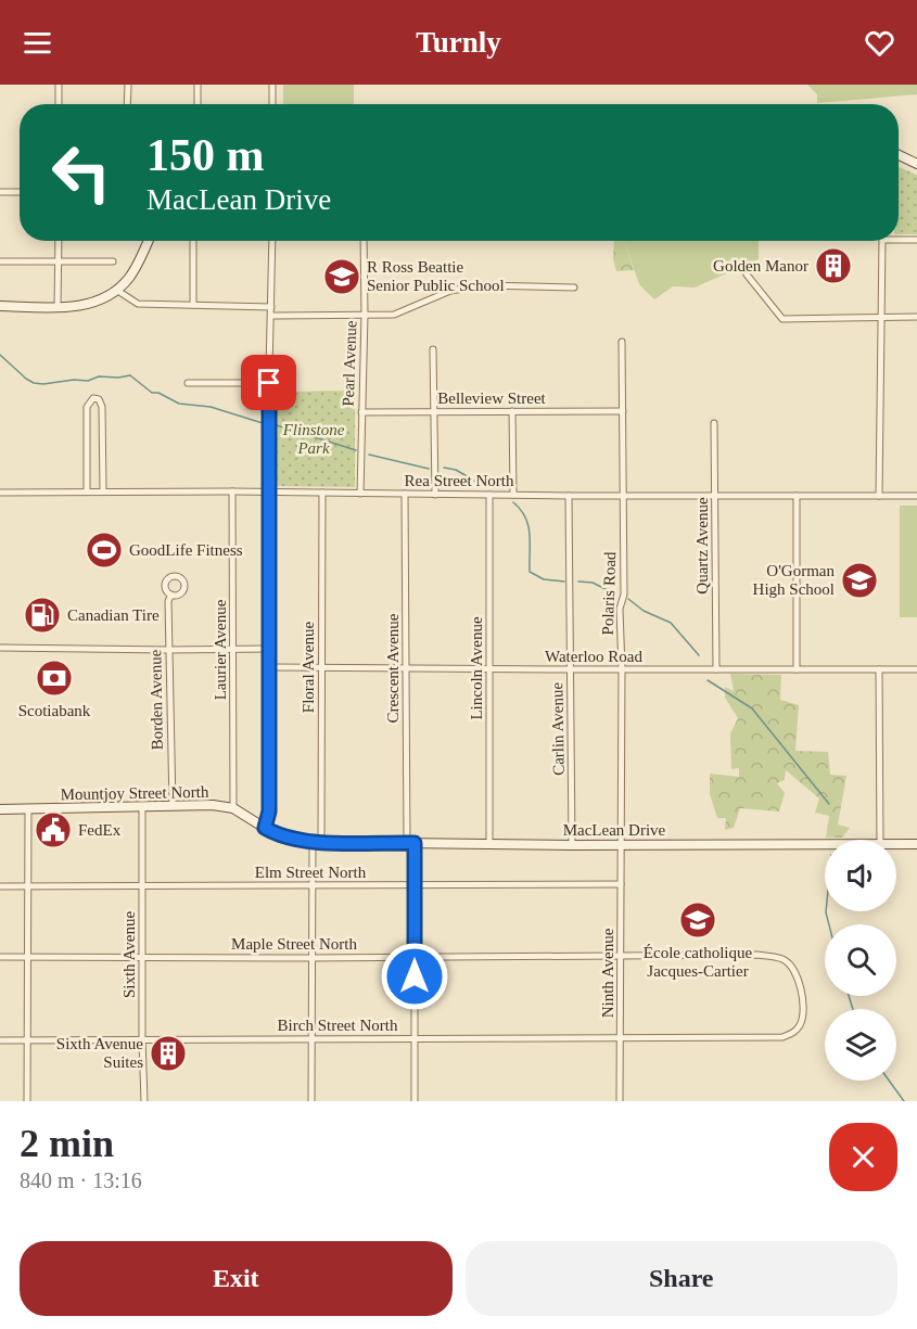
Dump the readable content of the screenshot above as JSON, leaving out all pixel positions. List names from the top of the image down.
{
  "streets": {
    "street": [
      "Pearl Avenue",
      "Belleview Street",
      "Rea Street North",
      "Quartz Avenue",
      "Polaris Road",
      "Laurier Avenue",
      "Waterloo Road",
      "Floral Avenue",
      "Crescent Avenue",
      "Lincoln Avenue",
      "Borden Avenue",
      "Carlin Avenue",
      "Mountjoy Street North",
      "MacLean Drive",
      "Elm Street North",
      "Maple Street North",
      "Sixth Avenue",
      "Ninth Avenue",
      "Birch Street North"
    ]
  },
  "crossings": [
    ["Pearl Avenue", "Belleview Street"],
    ["Pearl Avenue", "Rea Street North"],
    ["Belleview Street", "Polaris Road"],
    ["Rea Street North", "Quartz Avenue"],
    ["Rea Street North", "Polaris Road"],
    ["Rea Street North", "Laurier Avenue"],
    ["Rea Street North", "Floral Avenue"],
    ["Rea Street North", "Crescent Avenue"],
    ["Rea Street North", "Lincoln Avenue"],
    ["Rea Street North", "Carlin Avenue"],
    ["Quartz Avenue", "Waterloo Road"],
    ["Polaris Road", "Waterloo Road"],
    ["Polaris Road", "MacLean Drive"],
    ["Polaris Road", "Ninth Avenue"],
    ["Laurier Avenue", "Mountjoy Street North"],
    ["Waterloo Road", "Floral Avenue"],
    ["Waterloo Road", "Crescent Avenue"],
    ["Waterloo Road", "Lincoln Avenue"],
    ["Waterloo Road", "Carlin Avenue"],
    ["Floral Avenue", "Mountjoy Street North"],
    ["Floral Avenue", "MacLean Drive"],
    ["Floral Avenue", "Elm Street North"],
    ["Floral Avenue", "Maple Street North"],
    ["Floral Avenue", "Birch Street North"],
    ["Crescent Avenue", "MacLean Drive"],
    ["Crescent Avenue", "Elm Street North"],
    ["Crescent Avenue", "Maple Street North"],
    ["Crescent Avenue", "Birch Street North"],
    ["Lincoln Avenue", "MacLean Drive"],
    ["Borden Avenue", "Mountjoy Street North"],
    ["Carlin Avenue", "MacLean Drive"],
    ["Mountjoy Street North", "MacLean Drive"],
    ["Mountjoy Street North", "Sixth Avenue"],
    ["MacLean Drive", "Ninth Avenue"],
    ["Elm Street North", "Sixth Avenue"],
    ["Elm Street North", "Ninth Avenue"],
    ["Maple Street North", "Sixth Avenue"],
    ["Maple Street North", "Ninth Avenue"],
    ["Maple Street North", "Birch Street North"],
    ["Sixth Avenue", "Birch Street North"],
    ["Ninth Avenue", "Birch Street North"]
  ],
  "parks": ["Flinstone Park"],
  "places": {
    "building": ["Golden Manor", "Sixth Avenue Suites"],
    "school or university": ["R Ross Beattie Senior Public School", "O'Gorman High School", "École catholique Jacques-Cartier"],
    "sports": ["GoodLife Fitness"],
    "fuel station": ["Canadian Tire"],
    "bank": ["Scotiabank"],
    "public building": ["FedEx"]
  },
  "page": {
    "header": "Turnly",
    "turn": ["150 m", "MacLean Drive"],
    "heading": ["2 min", "840 m · 13:16"],
    "buttons": ["Exit", "Share"]
  }
}
